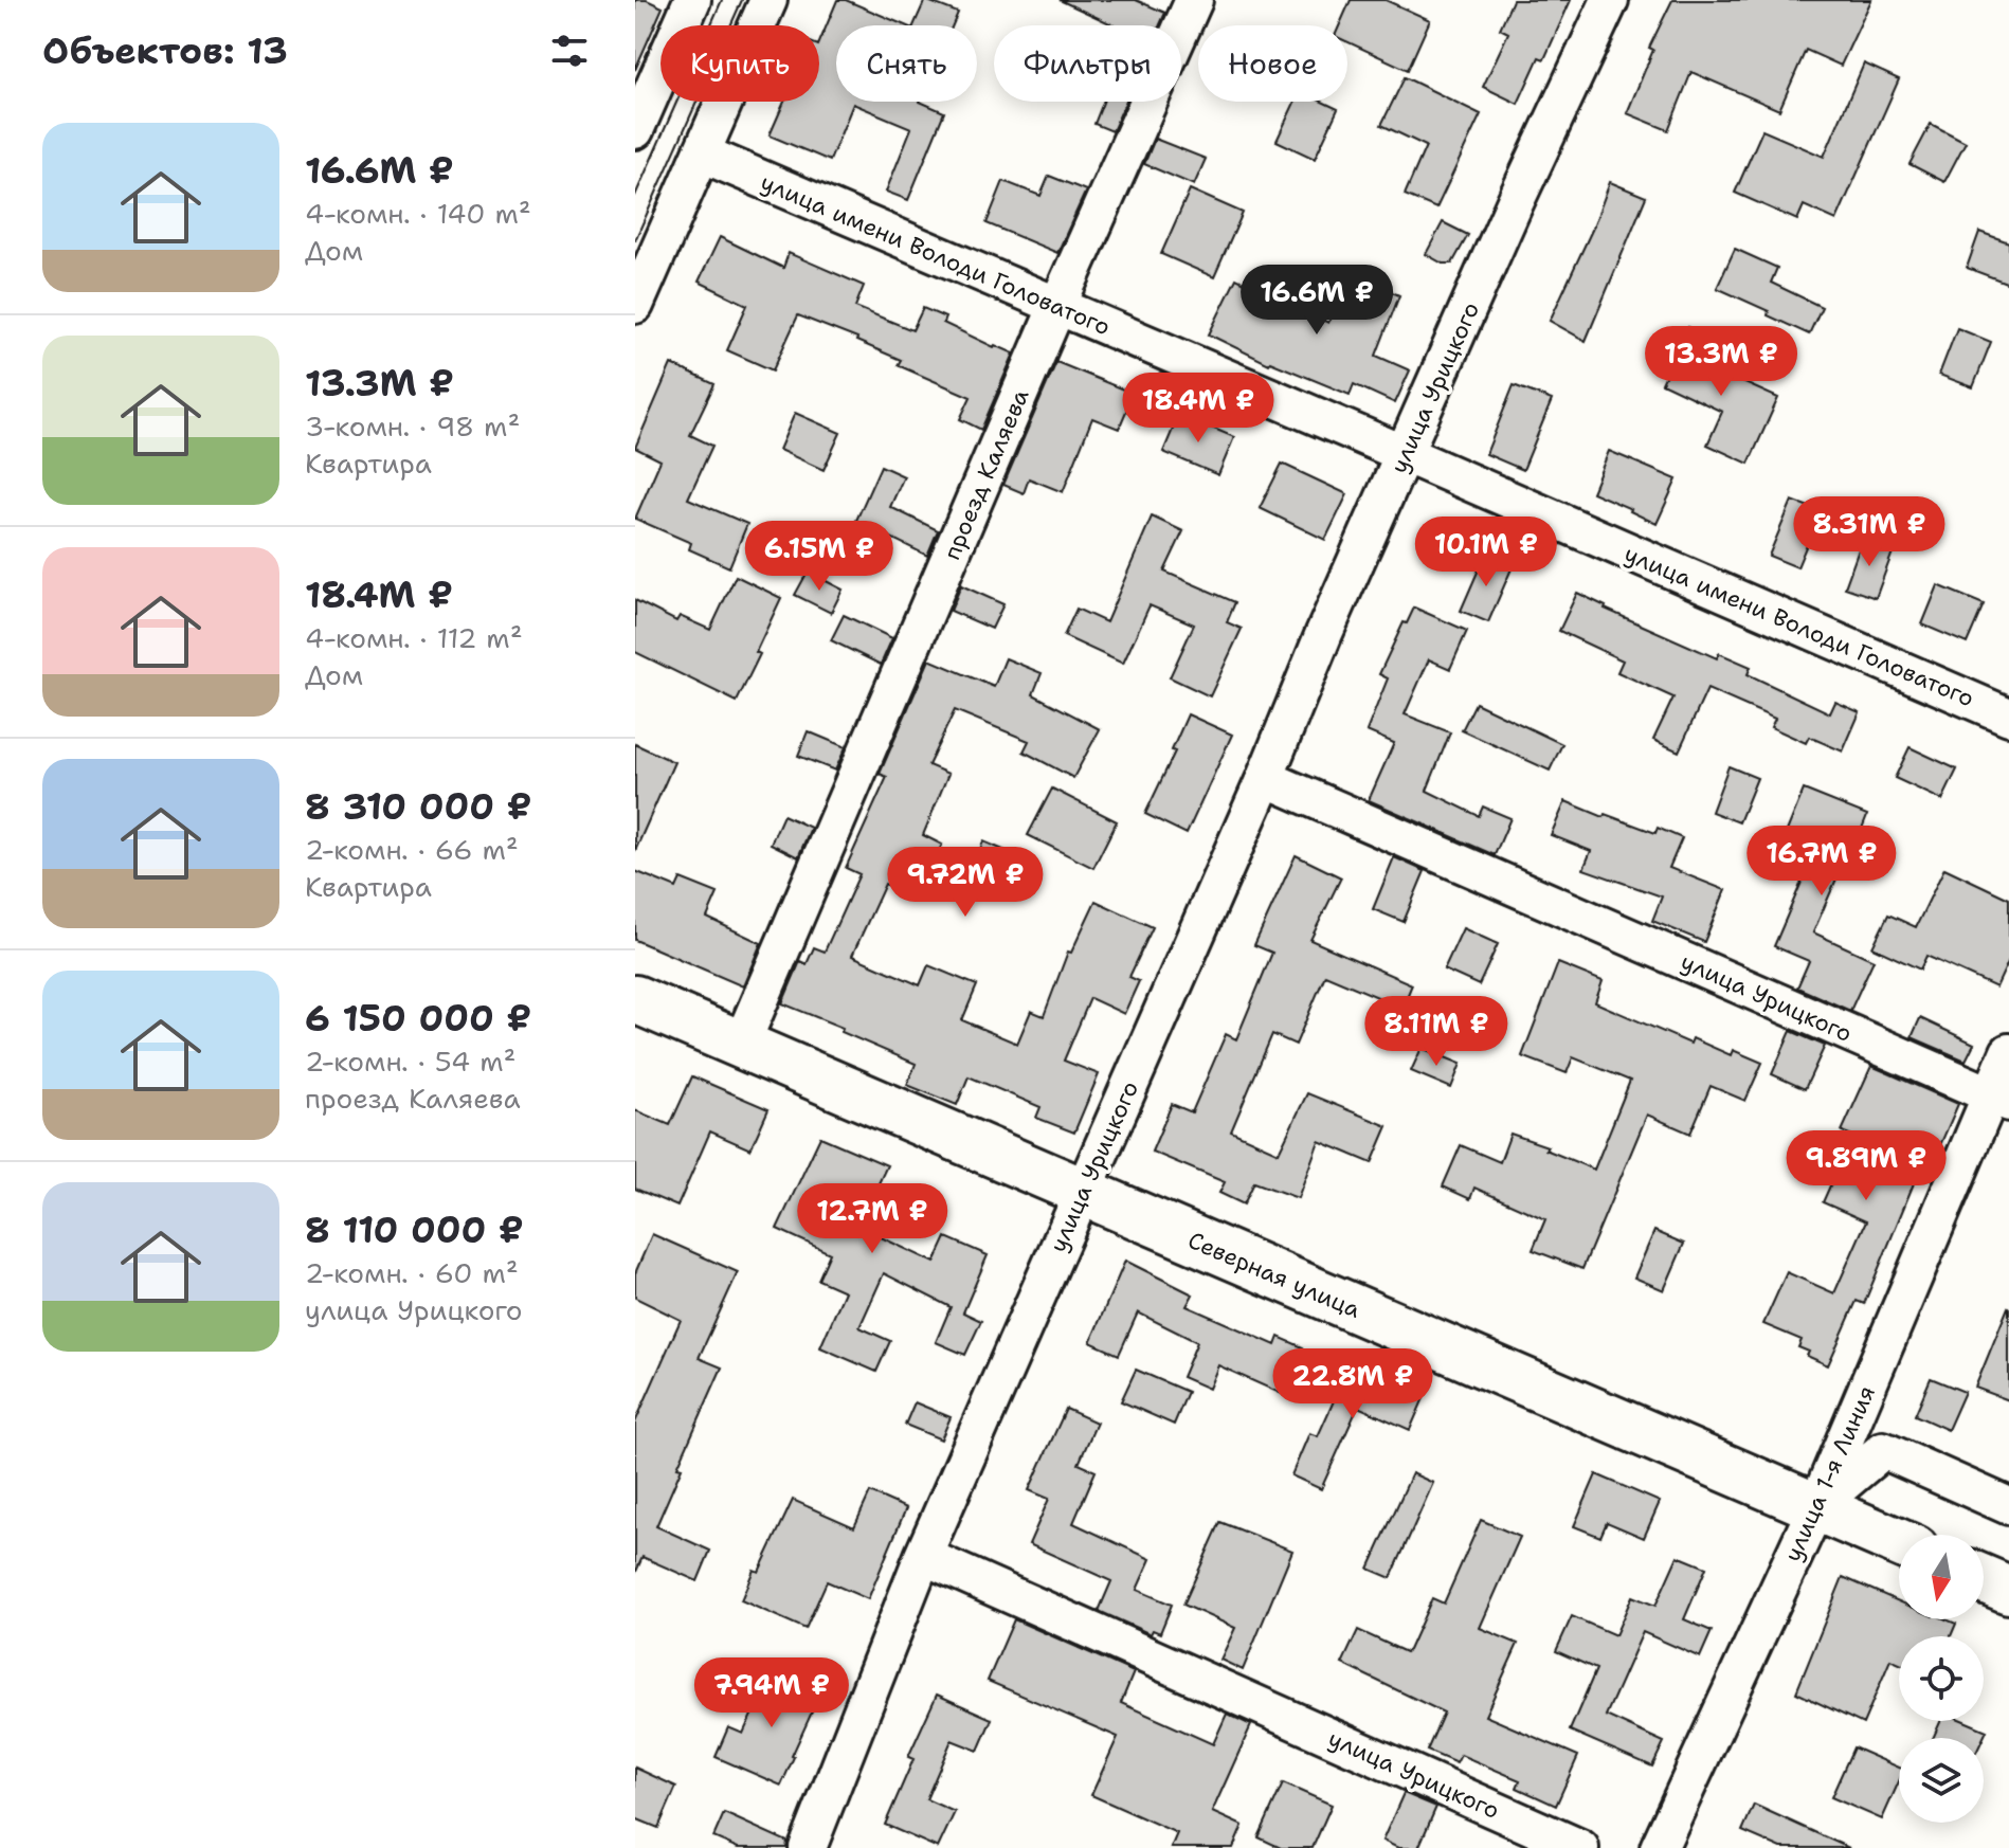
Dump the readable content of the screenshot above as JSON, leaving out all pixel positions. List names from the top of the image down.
{
  "streets": {
    "main road": ["Северная улица"],
    "street": [
      "улица имени Володи Головатого",
      "улица Урицкого",
      "проезд Каляева",
      "улица 1-я Линия"
    ]
  },
  "crossings": [
    ["улица имени Володи Головатого", "улица Урицкого"],
    ["улица имени Володи Головатого", "проезд Каляева"],
    ["улица Урицкого", "Северная улица"],
    ["улица Урицкого", "улица 1-я Линия"],
    ["проезд Каляева", "Северная улица"],
    ["Северная улица", "улица 1-я Линия"]
  ],
  "north": "bottom",
  "page": {
    "heading": "Объектов: 13",
    "chip": [
      "Купить",
      "Снять",
      "Фильтры",
      "Новое"
    ],
    "list": [
      {
        "name": "16.6M ₽",
        "note": "4-комн. · 140 m² · Дом"
      },
      {
        "name": "13.3M ₽",
        "note": "3-комн. · 98 m² · Квартира"
      },
      {
        "name": "18.4M ₽",
        "note": "4-комн. · 112 m² · Дом"
      },
      {
        "name": "8 310 000 ₽",
        "note": "2-комн. · 66 m² · Квартира"
      },
      {
        "name": "6 150 000 ₽",
        "note": "2-комн. · 54 m² · проезд Каляева"
      },
      {
        "name": "8 110 000 ₽",
        "note": "2-комн. · 60 m² · улица Урицкого"
      }
    ],
    "price": [
      "16.6M ₽",
      "13.3M ₽",
      "18.4M ₽",
      "8.31M ₽",
      "10.1M ₽",
      "6.15M ₽",
      "16.7M ₽",
      "9.72M ₽",
      "8.11M ₽",
      "9.89M ₽",
      "12.7M ₽",
      "22.8M ₽",
      "7.94M ₽"
    ]
  }
}
